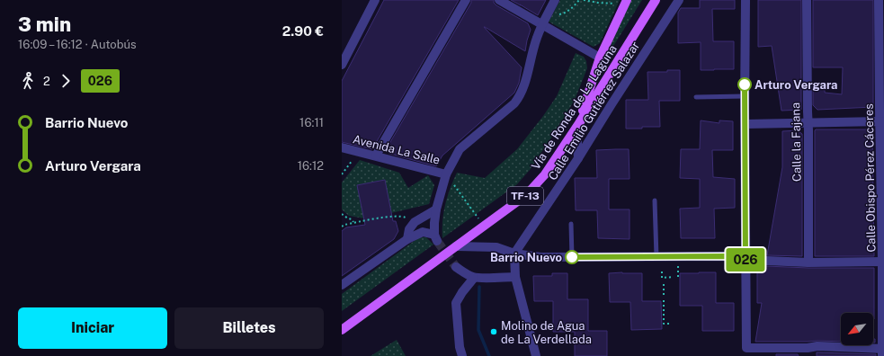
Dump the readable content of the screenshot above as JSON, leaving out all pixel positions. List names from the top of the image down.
{
  "streets": {
    "main road": ["Vía de Ronda de La Laguna", "TF-13"],
    "street": [
      "Calle Emilio Gutiérrez Salazar",
      "Calle la Fajana",
      "Avenida La Salle",
      "Calle Obispo Pérez Cáceres"
    ]
  },
  "places": ["Arturo Vergara", "Barrio Nuevo", "Molino de Agua de La Verdellada"],
  "lines": ["bus line 026"],
  "north": "bottom left",
  "page": {
    "heading": ["3 min", "16:09 – 16:12 · Autobús", "2.90 €"],
    "on_map": "026",
    "legs": ["2", "026"],
    "list": [
      {
        "name": "Barrio Nuevo",
        "value": "16:11"
      },
      {
        "name": "Arturo Vergara",
        "value": "16:12"
      }
    ],
    "buttons": ["Iniciar", "Billetes"]
  }
}
